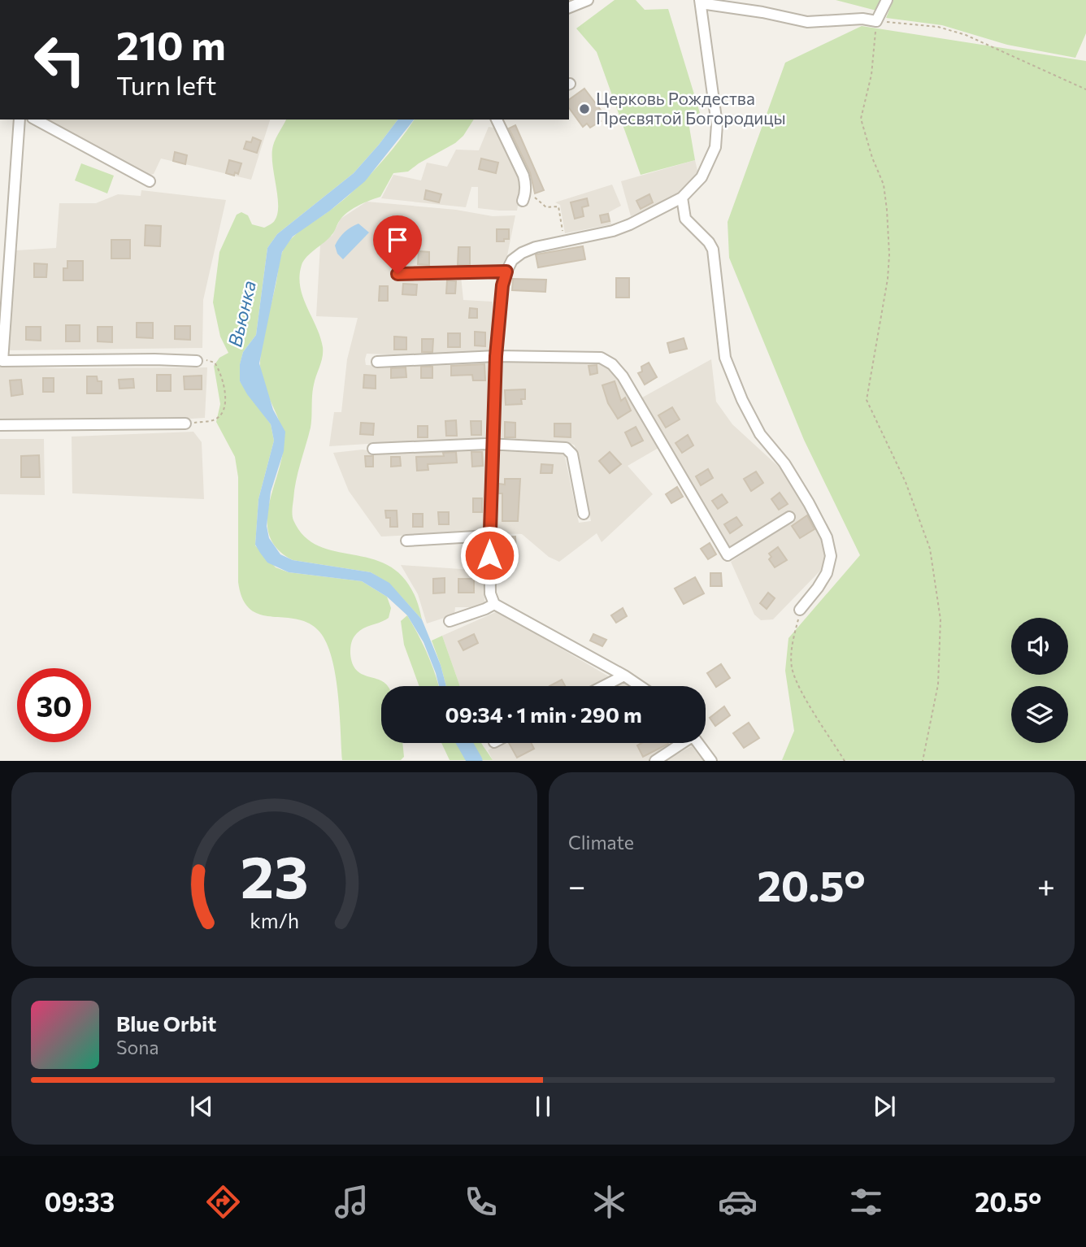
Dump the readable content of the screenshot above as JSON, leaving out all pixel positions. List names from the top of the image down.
{
  "water": ["Вьюнка"],
  "places": ["Церковь Рождества Пресвятой Богородицы"],
  "page": {
    "turn": ["210 m", "Turn left"],
    "limit": "30",
    "trip": "09:34 · 1 min · 290 m",
    "tile": "Climate",
    "heat": ["−", "20.5°", "+"],
    "song": ["Blue Orbit", "Sona"],
    "tabs": ["09:33", "20.5°"],
    "gauge": ["23", "km/h"]
  }
}
